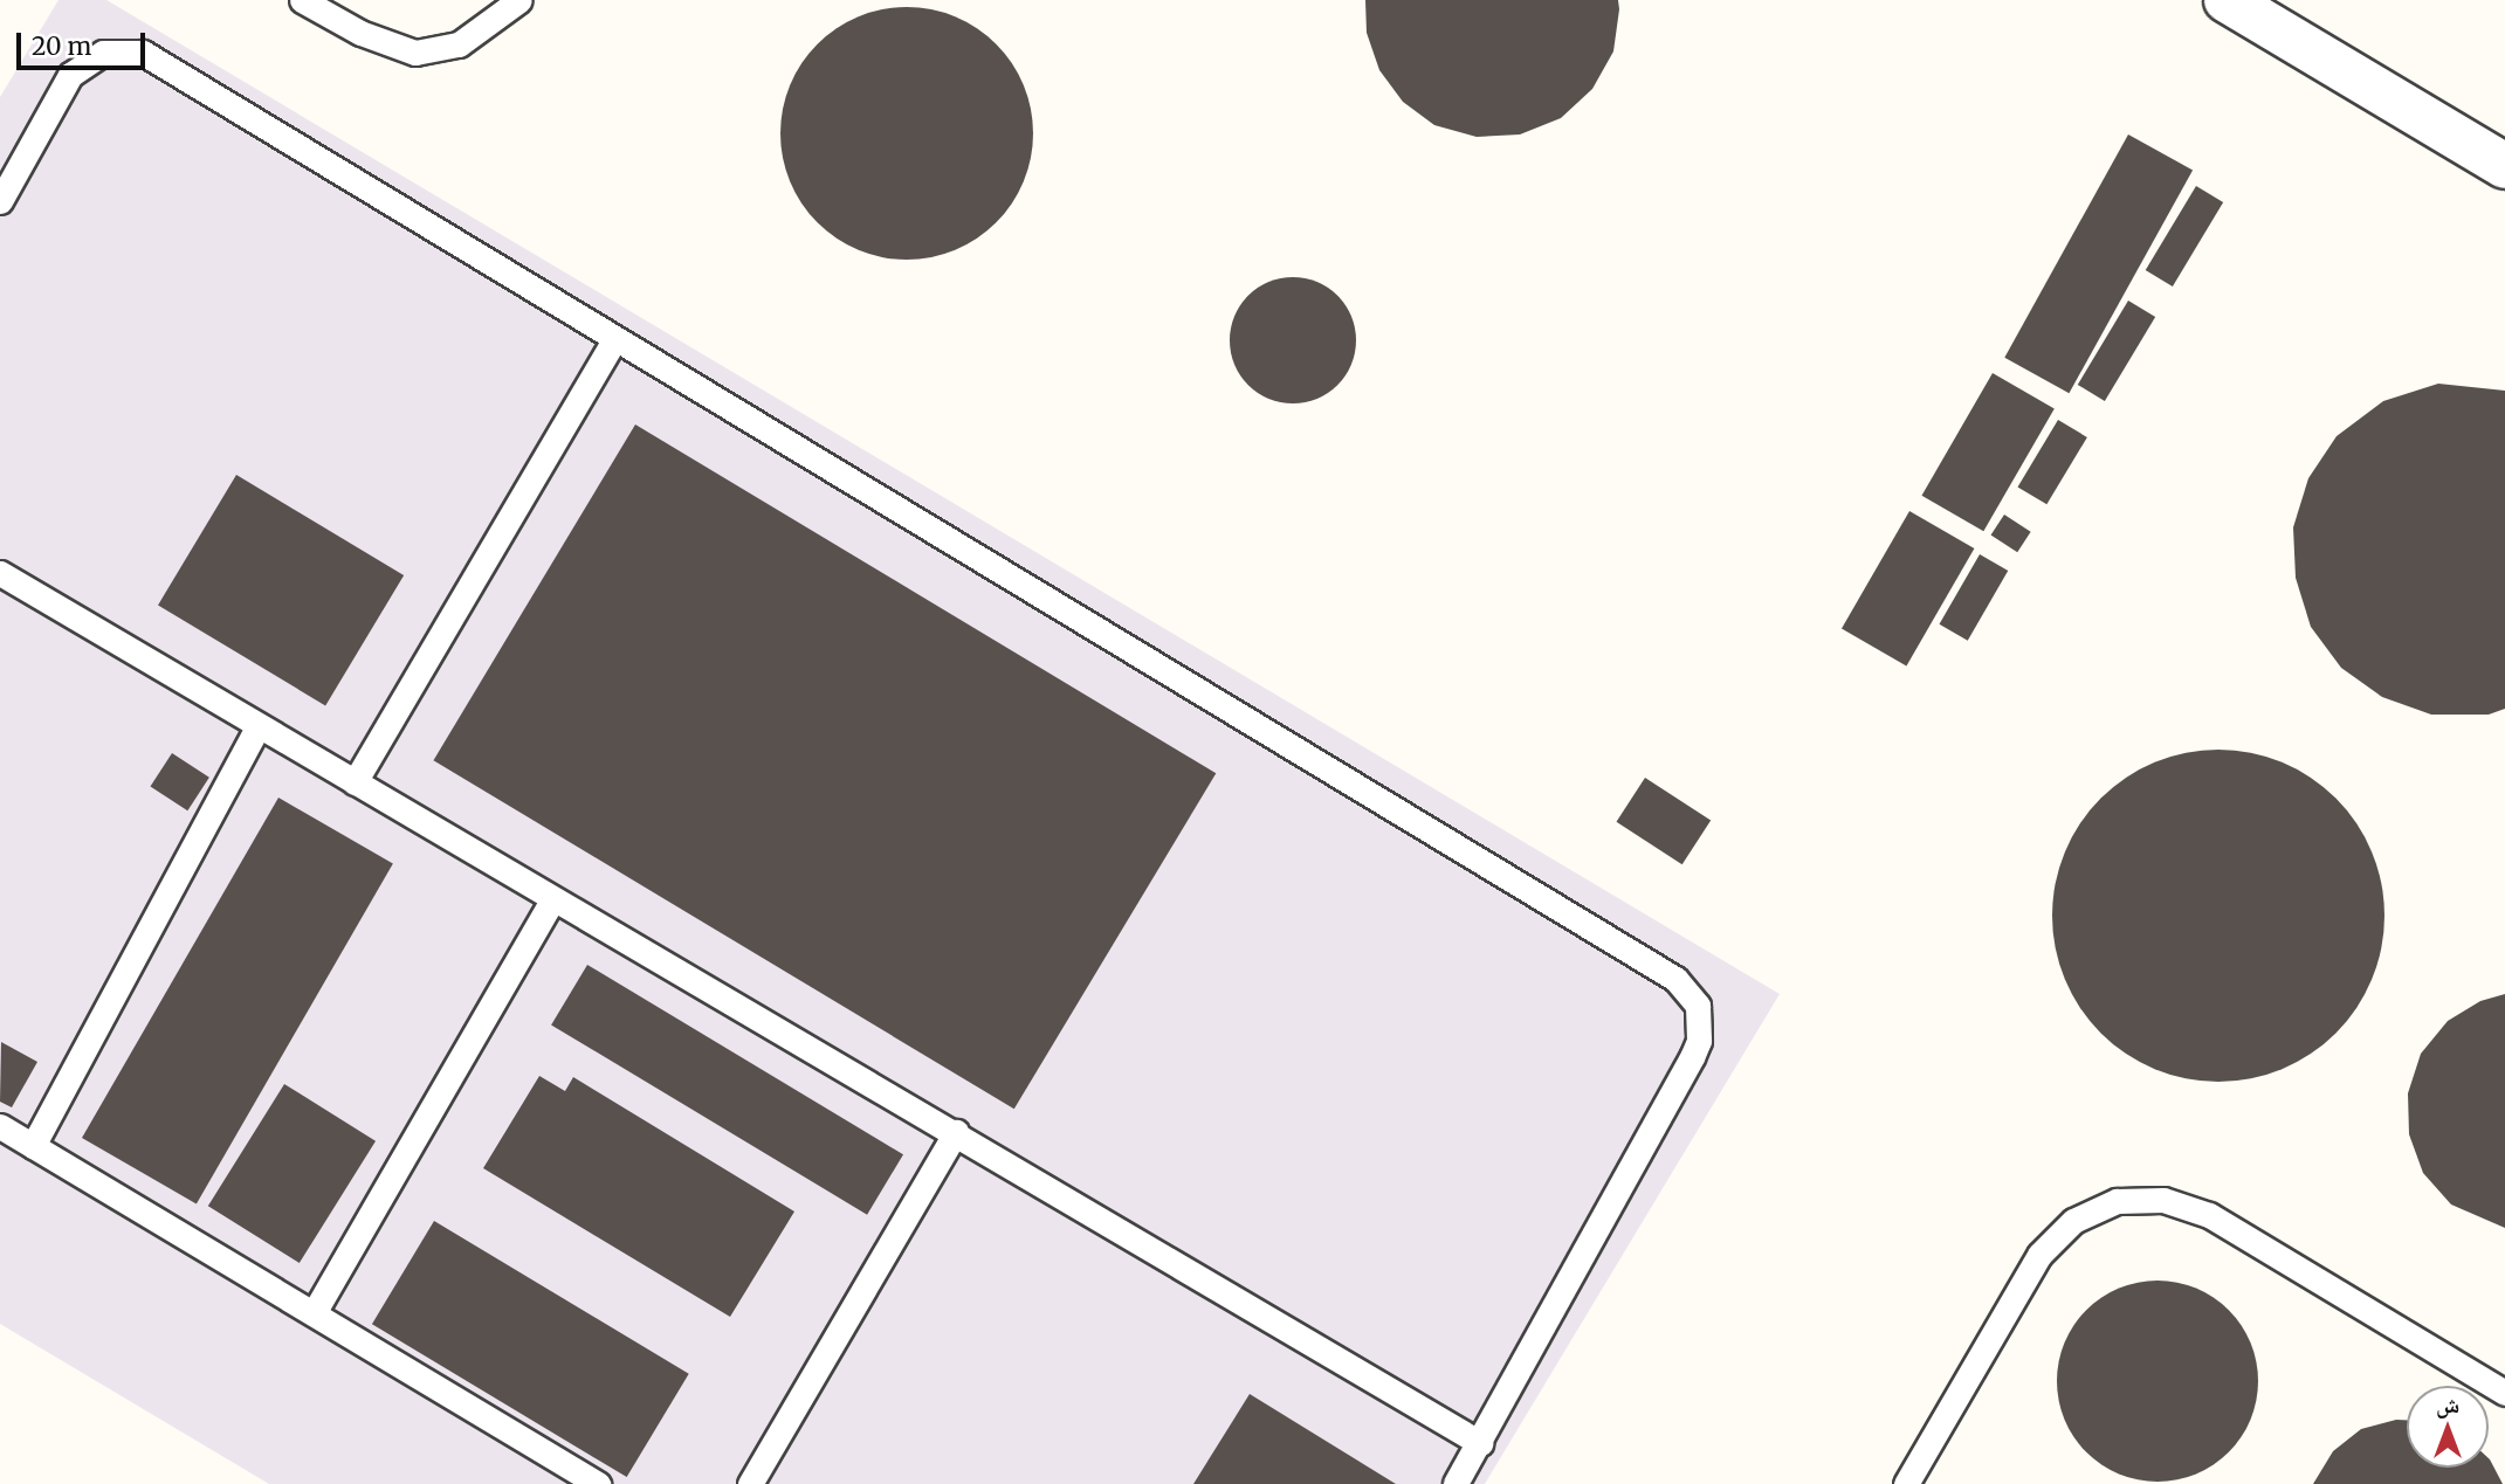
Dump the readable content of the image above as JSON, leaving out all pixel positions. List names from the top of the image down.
{
  "scale_bar": "20 m",
  "north": "top"
}
